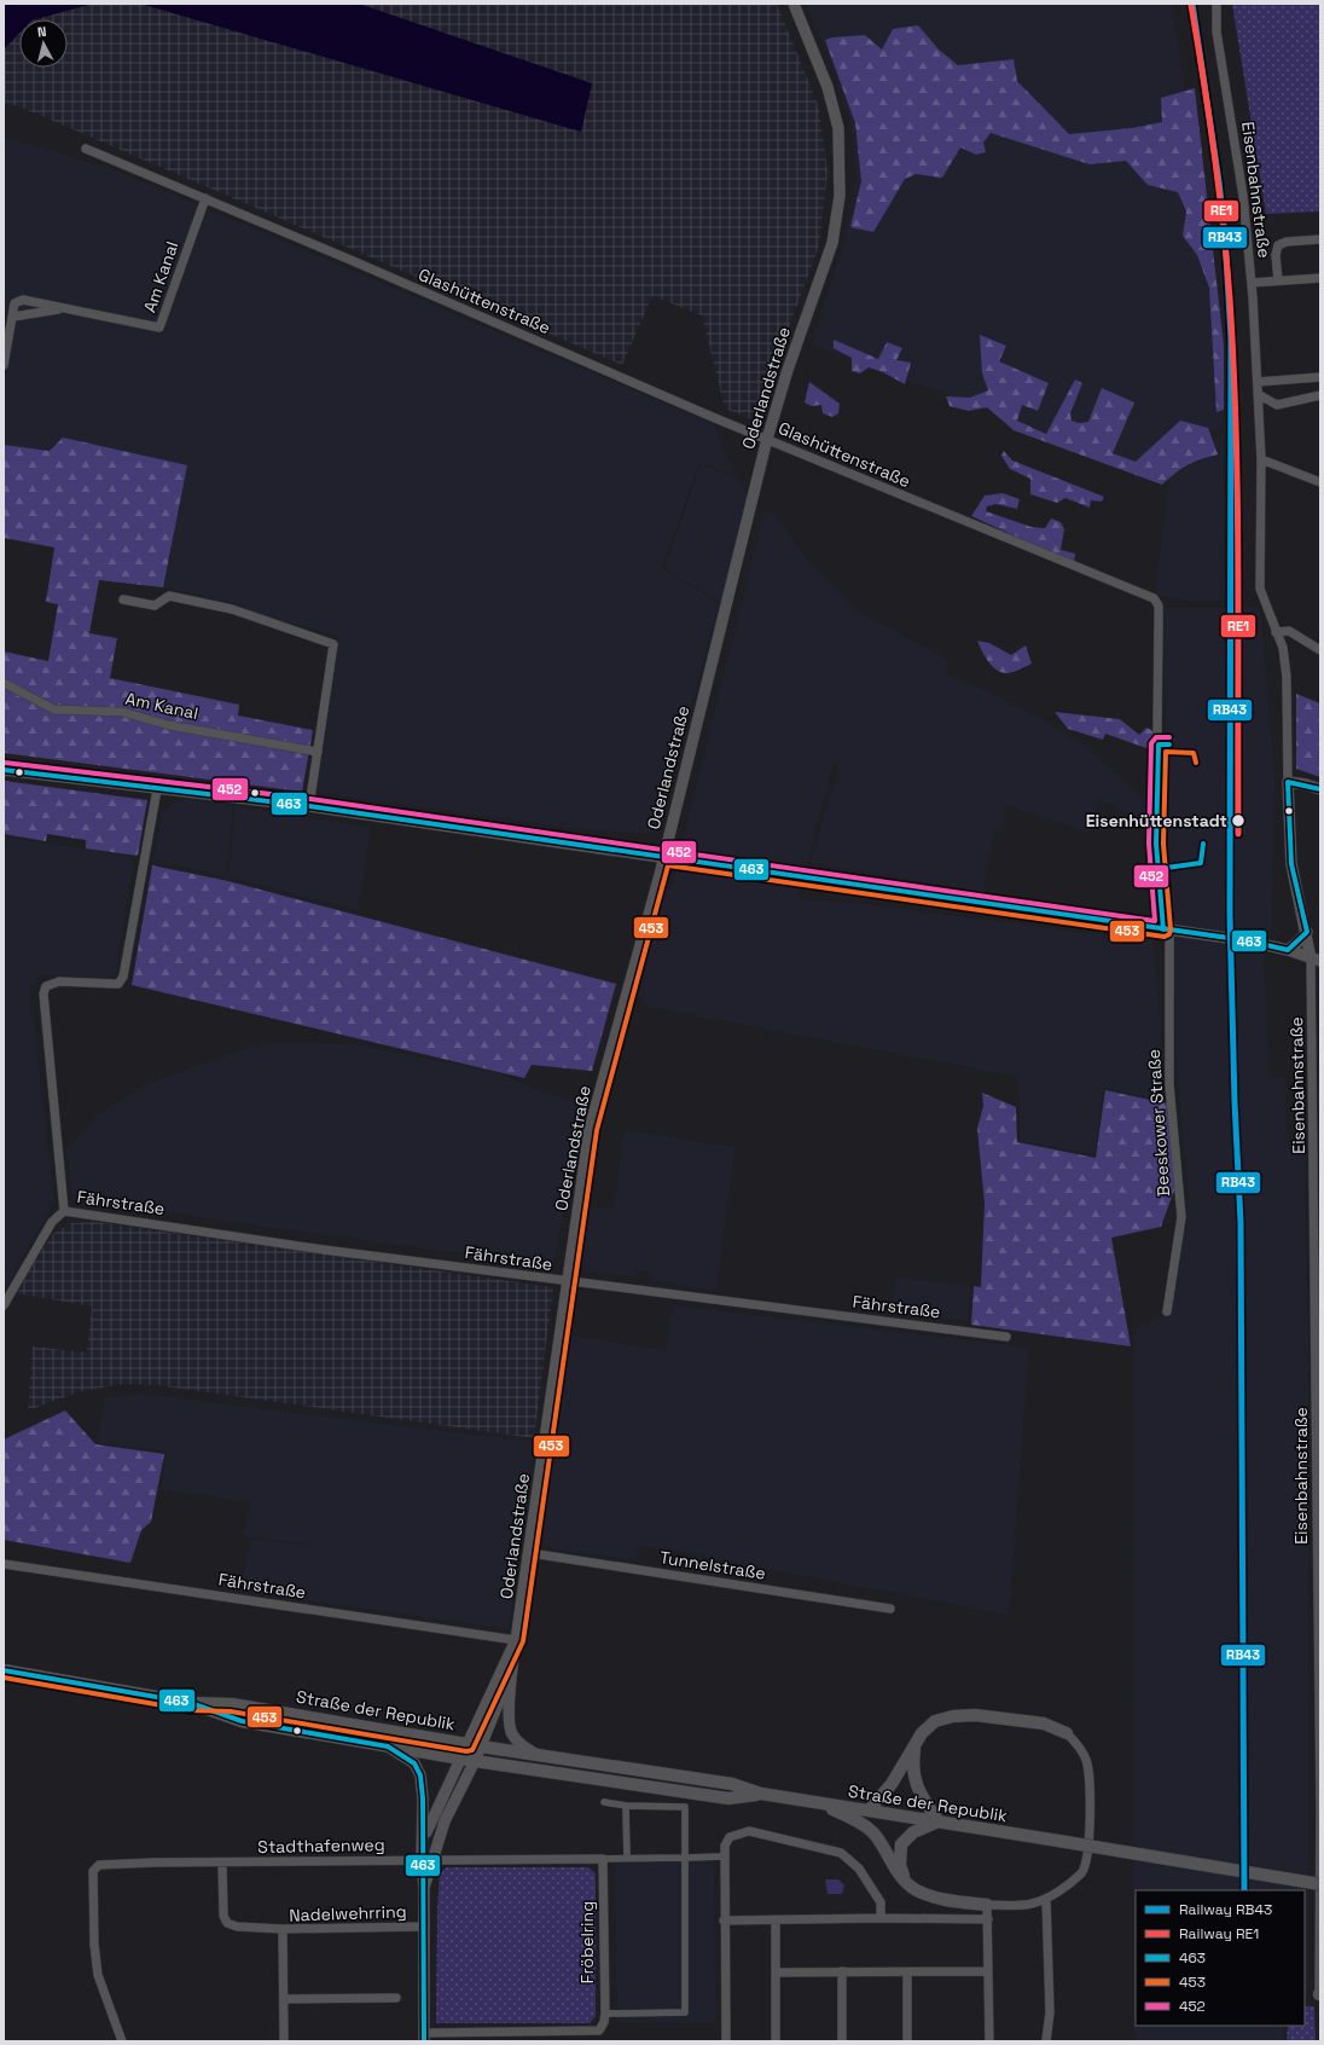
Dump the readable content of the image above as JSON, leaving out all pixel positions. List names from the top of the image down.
{
  "streets": {
    "main road": ["Straße der Republik"],
    "street": [
      "Eisenbahnstraße",
      "Am Kanal",
      "Glashüttenstraße",
      "Oderlandstraße",
      "Beeskower Straße",
      "Fährstraße",
      "Tunnelstraße",
      "Stadthafenweg",
      "Nadelwehrring",
      "Fröbelring"
    ]
  },
  "crossings": [
    ["Am Kanal", "Glashüttenstraße"],
    ["Glashüttenstraße", "Oderlandstraße"],
    ["Glashüttenstraße", "Beeskower Straße"],
    ["Oderlandstraße", "Fährstraße"],
    ["Oderlandstraße", "Tunnelstraße"],
    ["Oderlandstraße", "Straße der Republik"]
  ],
  "places": ["Eisenhüttenstadt"],
  "lines": [
    "rail line RB43",
    "rail line RE1",
    "transit line 452",
    "transit line 463",
    "transit line 453"
  ],
  "legend": [
    "Railway RB43",
    "Railway RE1",
    "463",
    "453",
    "452"
  ],
  "north": "top"
}
